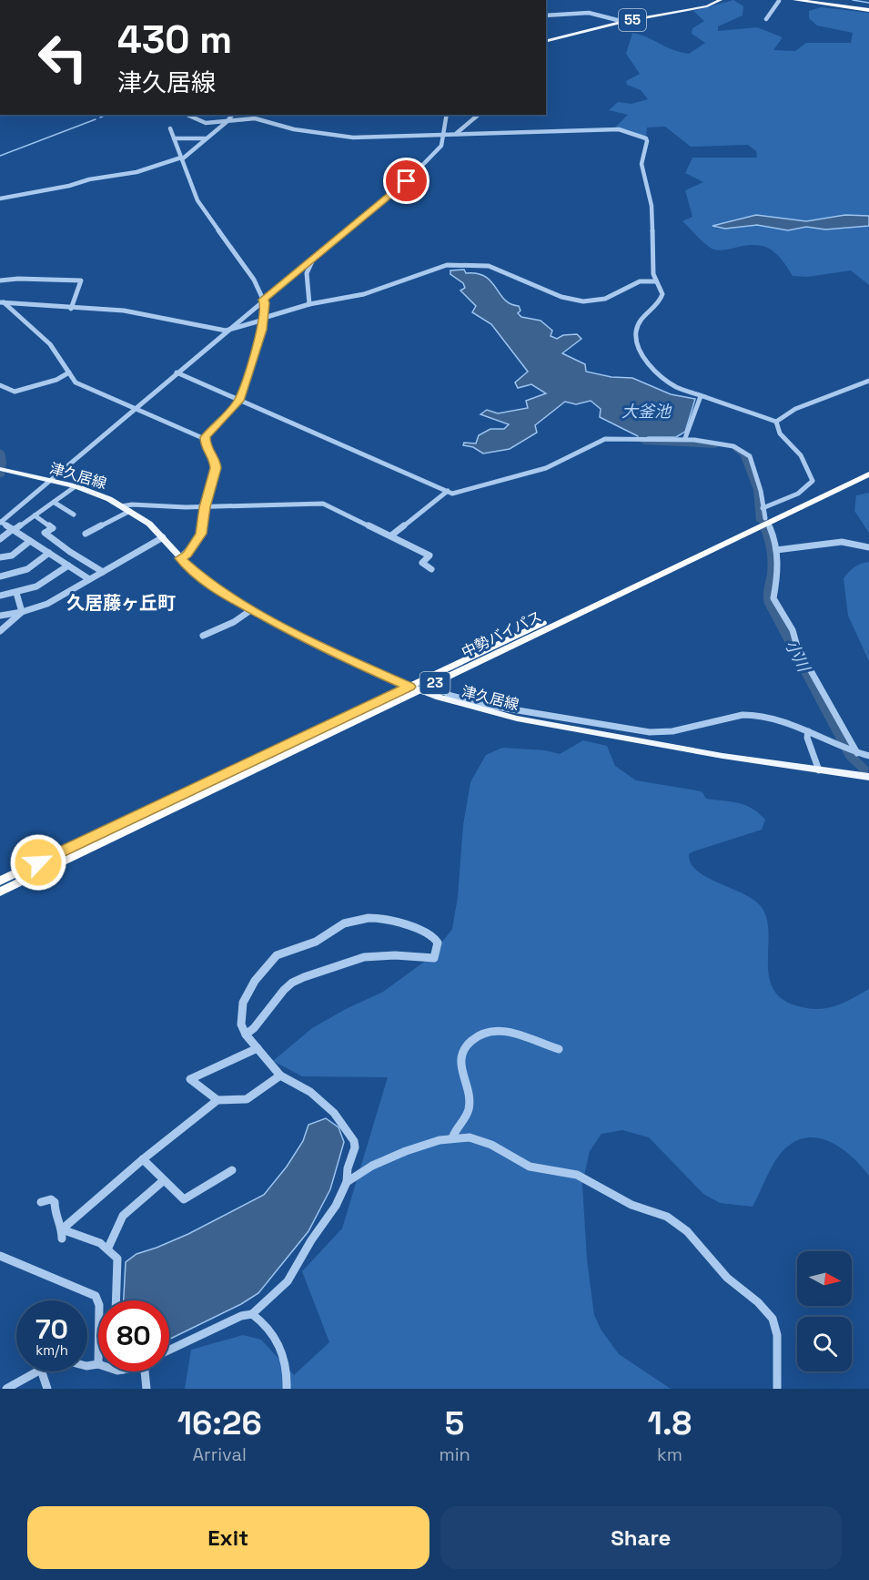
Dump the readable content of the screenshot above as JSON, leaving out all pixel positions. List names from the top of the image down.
{
  "streets": {
    "highway": ["中勢バイパス", "23"],
    "main road": ["55", "津久居線"]
  },
  "crossings": [
    ["津久居線", "中勢バイパス"]
  ],
  "districts": ["久居藤ヶ丘町"],
  "water": ["大釜池", "小川"],
  "north": "right",
  "page": {
    "turn": ["430 m", "津久居線"],
    "speed": "70 km/h",
    "limit": "80",
    "eta": [
      "16:26",
      "Arrival",
      "5",
      "min",
      "1.8",
      "km"
    ],
    "buttons": ["Exit", "Share"]
  }
}
